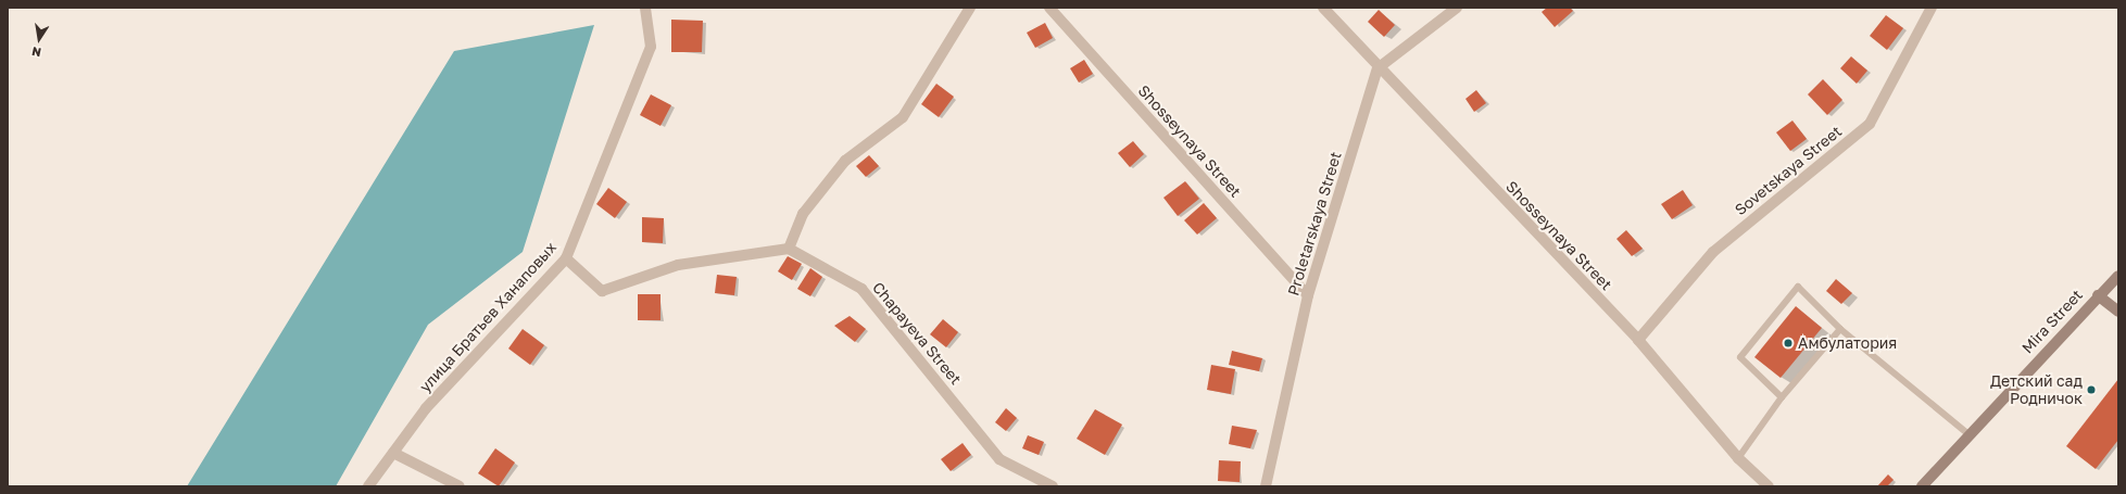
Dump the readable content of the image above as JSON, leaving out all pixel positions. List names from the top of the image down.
{
  "streets": {
    "street": [
      "Shosseynaya Street",
      "Sovetskaya Street",
      "Proletarskaya Street",
      "улица Братьев Ханаповых",
      "Mira Street",
      "Chapayeva Street"
    ]
  },
  "crossings": [
    ["Shosseynaya Street", "Sovetskaya Street"],
    ["Shosseynaya Street", "Proletarskaya Street"]
  ],
  "places": ["Амбулатория", "Детский сад Родничок"],
  "north": "bottom"
}
